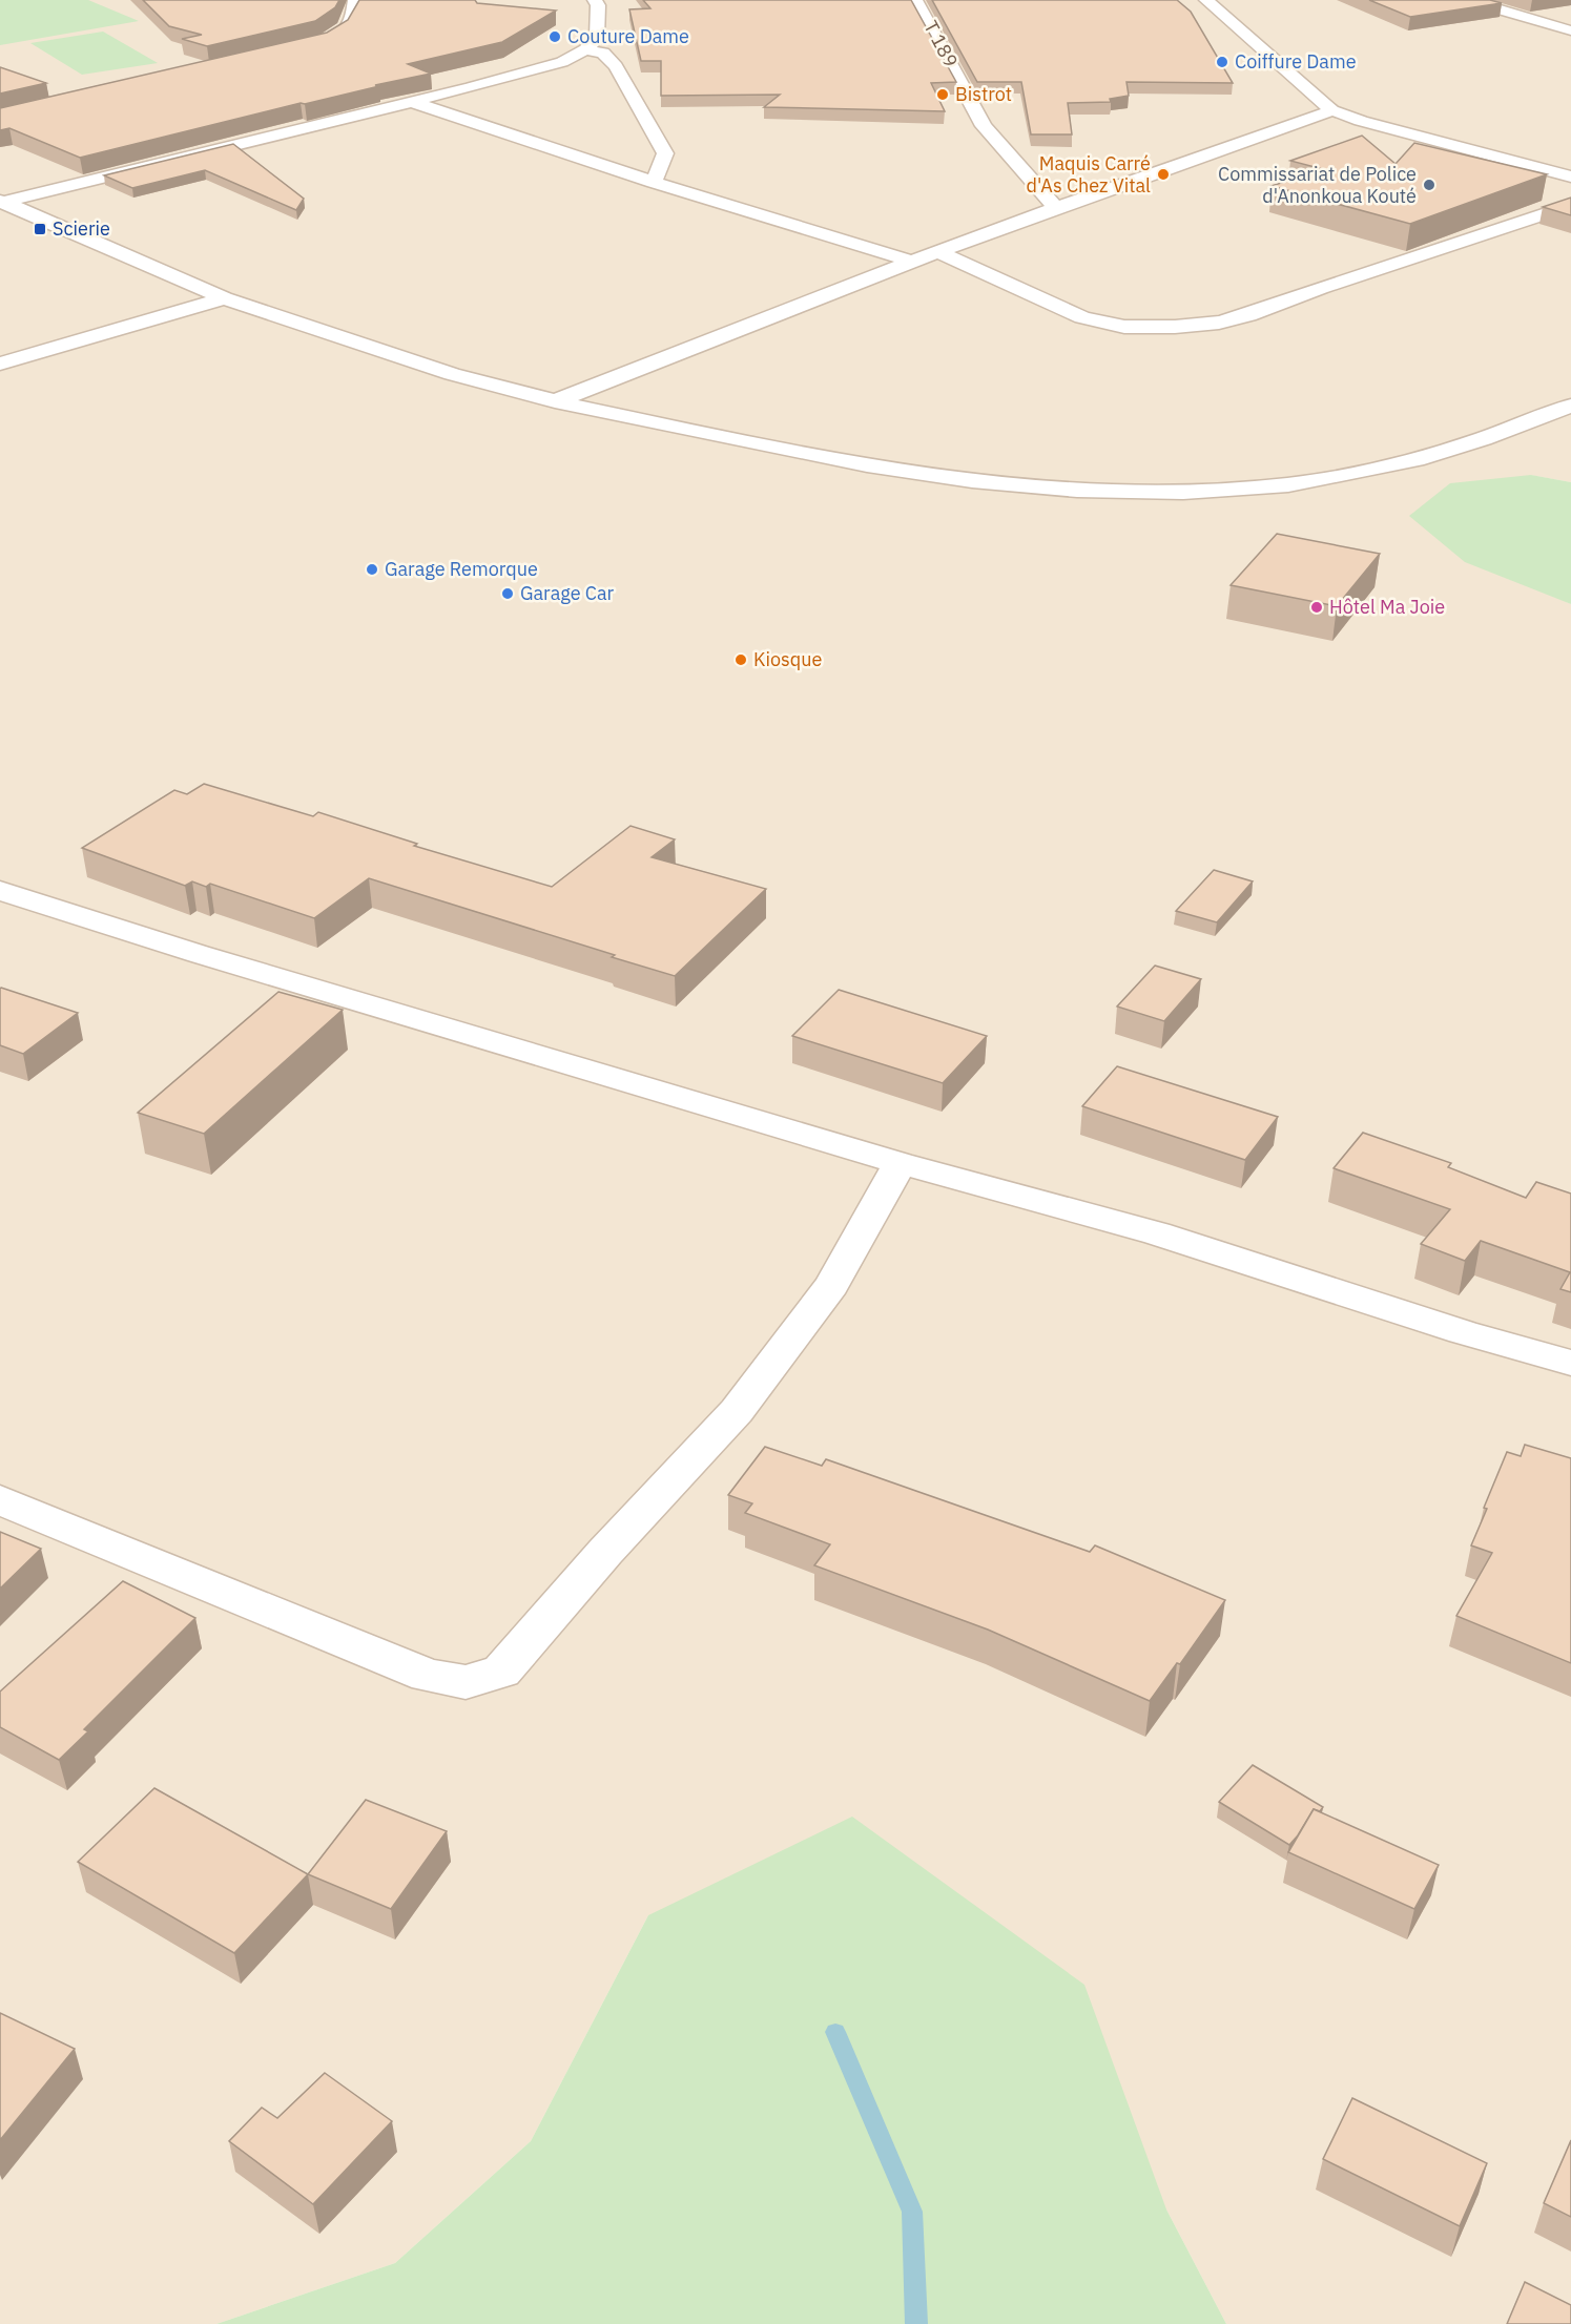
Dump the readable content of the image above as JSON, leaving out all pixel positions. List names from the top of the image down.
{
  "streets": {
    "street": ["T 189"]
  },
  "places": {
    "other": [
      "Couture Dame",
      "Coiffure Dame",
      "Bistrot",
      "Maquis Carré d'As Chez Vital",
      "Commissariat de Police d'Anonkoua Kouté",
      "Garage Remorque",
      "Garage Car",
      "Hôtel Ma Joie",
      "Kiosque"
    ],
    "transit": ["Scierie"]
  }
}
